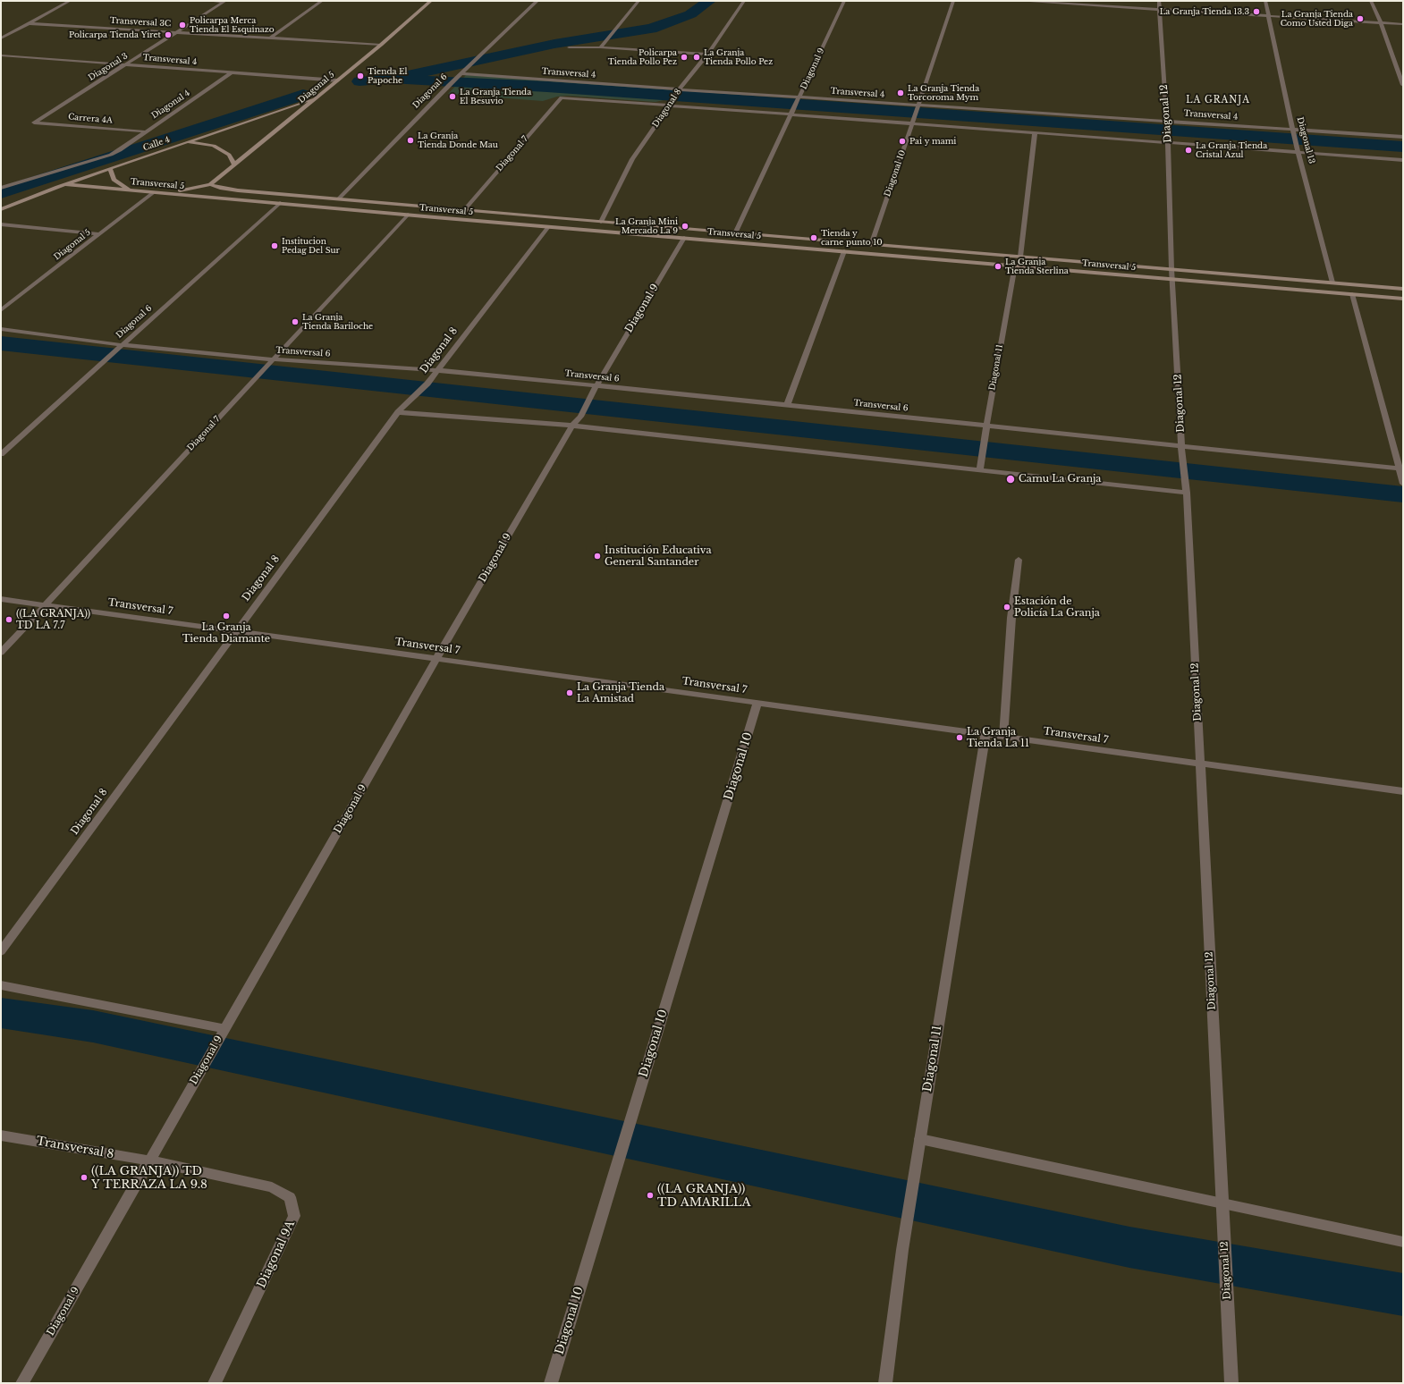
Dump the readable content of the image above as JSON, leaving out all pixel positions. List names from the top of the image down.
{
  "streets": {
    "street": [
      "Transversal 3C",
      "Transversal 4",
      "Diagonal 3",
      "Diagonal 9",
      "Diagonal 5",
      "Diagonal 6",
      "Diagonal 4",
      "Diagonal 8",
      "Diagonal 12",
      "Carrera 4A",
      "Diagonal 13",
      "Calle 4",
      "Diagonal 7",
      "Diagonal 10",
      "Transversal 5",
      "Transversal 6",
      "Diagonal 11",
      "Transversal 7",
      "Transversal 8",
      "Diagonal 9A"
    ]
  },
  "crossings": [
    ["Transversal 3C", "Diagonal 3"],
    ["Transversal 3C", "Diagonal 5"],
    ["Transversal 4", "Diagonal 3"],
    ["Transversal 4", "Diagonal 9"],
    ["Transversal 4", "Diagonal 5"],
    ["Transversal 4", "Diagonal 6"],
    ["Transversal 4", "Diagonal 4"],
    ["Transversal 4", "Diagonal 8"],
    ["Transversal 4", "Diagonal 12"],
    ["Transversal 4", "Diagonal 13"],
    ["Transversal 4", "Diagonal 10"],
    ["Diagonal 3", "Carrera 4A"],
    ["Diagonal 9", "Transversal 5"],
    ["Diagonal 9", "Transversal 6"],
    ["Diagonal 9", "Transversal 7"],
    ["Diagonal 9", "Transversal 8"],
    ["Diagonal 9", "Diagonal 9A"],
    ["Diagonal 5", "Calle 4"],
    ["Diagonal 5", "Transversal 5"],
    ["Diagonal 6", "Transversal 5"],
    ["Diagonal 6", "Transversal 6"],
    ["Diagonal 4", "Carrera 4A"],
    ["Diagonal 8", "Diagonal 7"],
    ["Diagonal 8", "Transversal 5"],
    ["Diagonal 8", "Transversal 6"],
    ["Diagonal 8", "Transversal 7"],
    ["Diagonal 12", "Transversal 5"],
    ["Diagonal 12", "Transversal 6"],
    ["Diagonal 12", "Transversal 7"],
    ["Diagonal 13", "Transversal 5"],
    ["Calle 4", "Transversal 5"],
    ["Diagonal 7", "Transversal 5"],
    ["Diagonal 7", "Transversal 6"],
    ["Diagonal 7", "Transversal 7"],
    ["Diagonal 10", "Transversal 5"],
    ["Diagonal 10", "Transversal 7"],
    ["Transversal 5", "Diagonal 11"],
    ["Transversal 6", "Diagonal 11"],
    ["Diagonal 11", "Transversal 7"],
    ["Transversal 8", "Diagonal 9A"]
  ],
  "districts": ["LA GRANJA"],
  "places": [
    "La Granja Tienda 13.3",
    "La Granja Tienda Como Usted Diga",
    "Policarpa Merca Tienda El Esquinazo",
    "Policarpa Tienda Yiret",
    "Policarpa Tienda Pollo Pez",
    "La Granja Tienda Pollo Pez",
    "Tienda El Papoche",
    "La Granja Tienda Torcoroma Mym",
    "La Granja Tienda El Besuvio",
    "La Granja Tienda Donde Mau",
    "Pai y mami",
    "La Granja Tienda Cristal Azul",
    "La Granja Mini Mercado La 9",
    "Tienda y carne punto 10",
    "Institucion Pedag Del Sur",
    "La Granja Tienda Sterlina",
    "La Granja Tienda Bariloche",
    "Camu La Granja",
    "Institución Educativa General Santander",
    "Estación de Policía La Granja",
    "La Granja Tienda Diamante",
    "((LA GRANJA)) TD LA 7.7",
    "La Granja Tienda La Amistad",
    "La Granja Tienda La 11",
    "((LA GRANJA)) TD Y TERRAZA LA 9.8",
    "((LA GRANJA)) TD AMARILLA"
  ]
}
